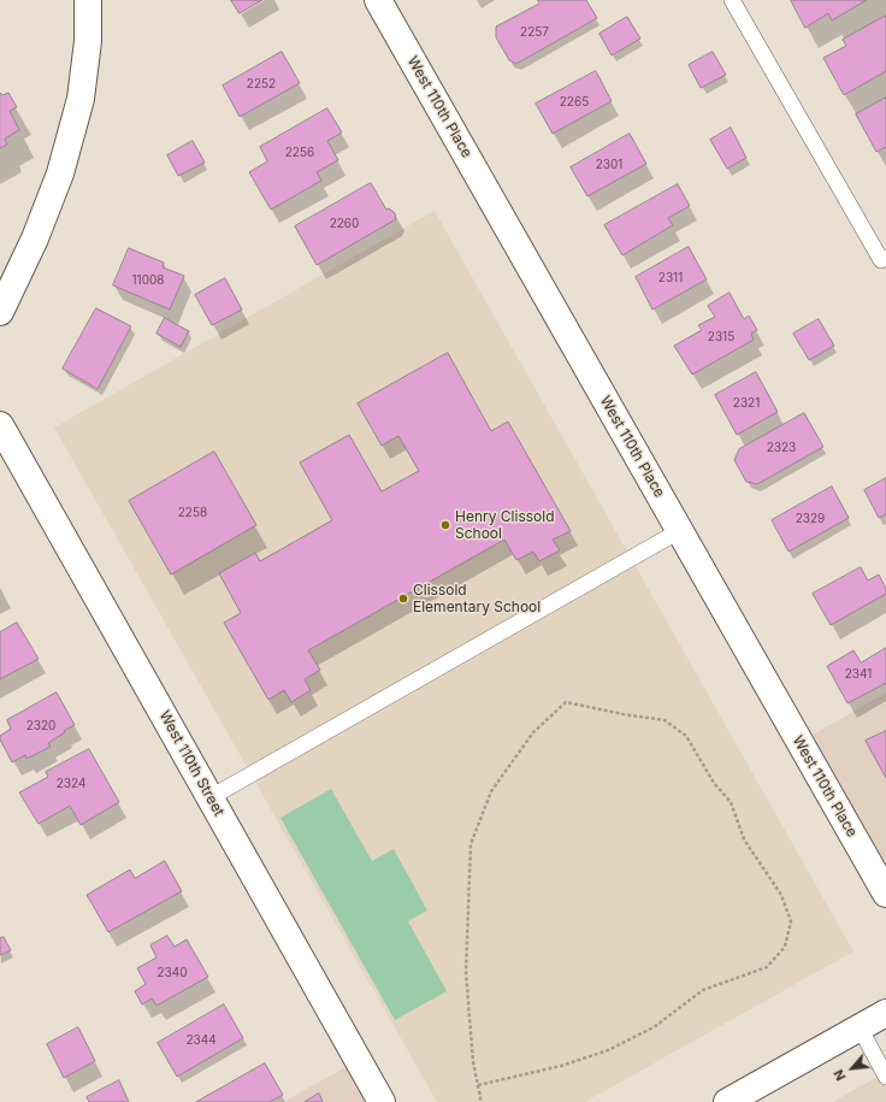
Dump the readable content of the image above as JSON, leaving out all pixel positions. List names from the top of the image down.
{
  "streets": {
    "street": ["West 110th Place", "West 110th Street"]
  },
  "places": ["Henry Clissold School", "Clissold Elementary School"],
  "house_numbers": [
    "2257",
    "2252",
    "2265",
    "2256",
    "2301",
    "2260",
    "2311",
    "11008",
    "2315",
    "2321",
    "2323",
    "2258",
    "2329",
    "2341",
    "2320",
    "2324",
    "2340",
    "2344"
  ],
  "north": "bottom left"
}
